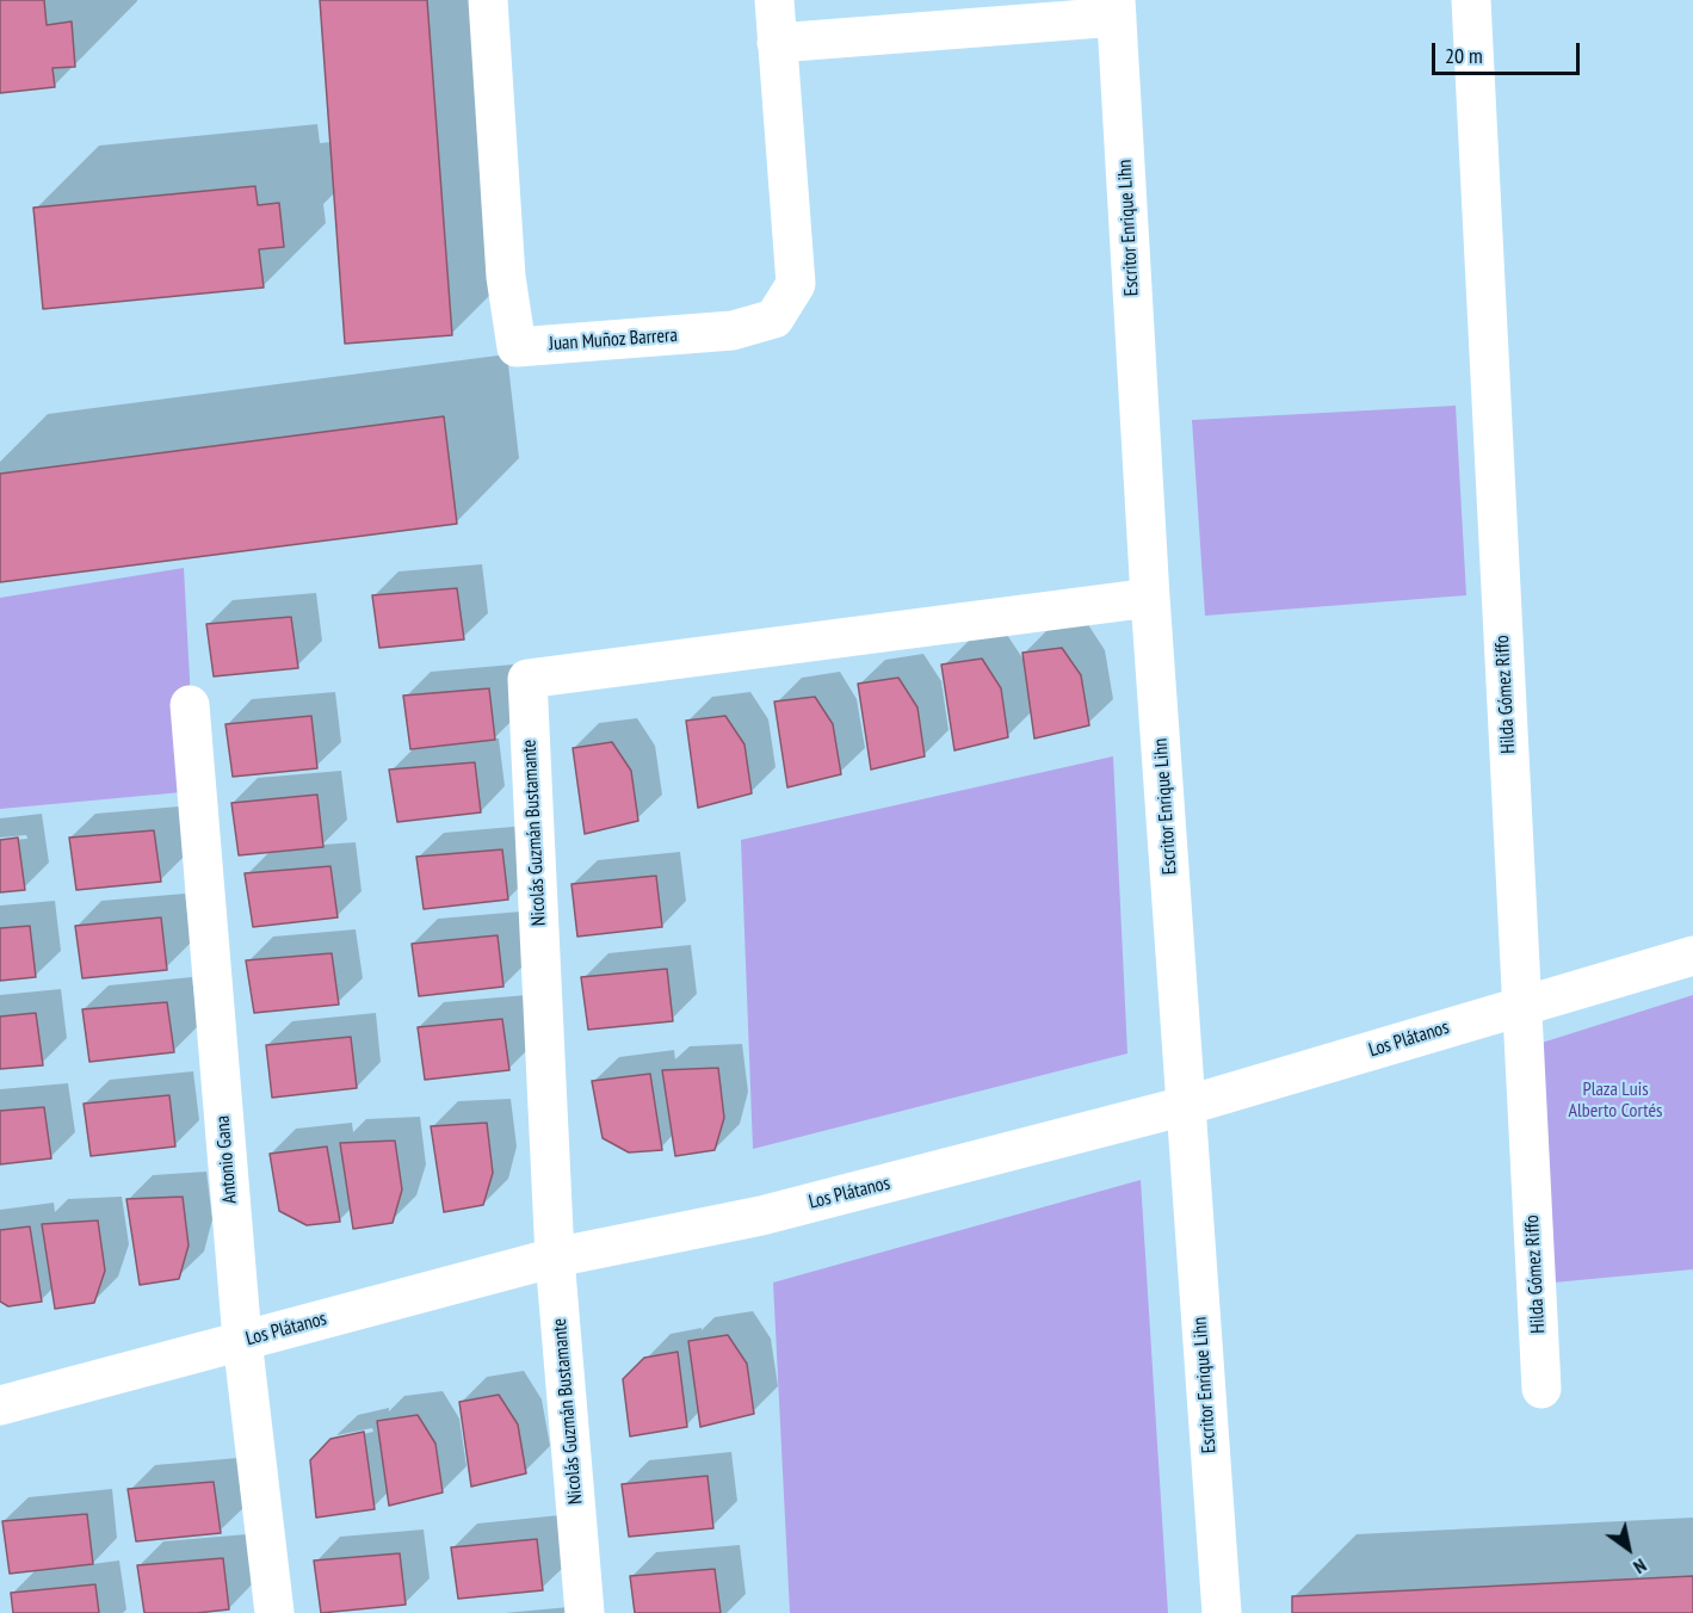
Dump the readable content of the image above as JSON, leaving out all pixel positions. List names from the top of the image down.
{
  "streets": {
    "street": [
      "Escritor Enrique Lihn",
      "Juan Muñoz Barrera",
      "Hilda Gómez Riffo",
      "Nicolás Guzmán Bustamante",
      "Los Plátanos",
      "Antonio Gana"
    ]
  },
  "crossings": [
    ["Escritor Enrique Lihn", "Nicolás Guzmán Bustamante"],
    ["Escritor Enrique Lihn", "Los Plátanos"],
    ["Hilda Gómez Riffo", "Los Plátanos"],
    ["Nicolás Guzmán Bustamante", "Los Plátanos"],
    ["Los Plátanos", "Antonio Gana"]
  ],
  "parks": ["Plaza Luis Alberto Cortés"],
  "scale_bar": "20 m",
  "north": "bottom right"
}
